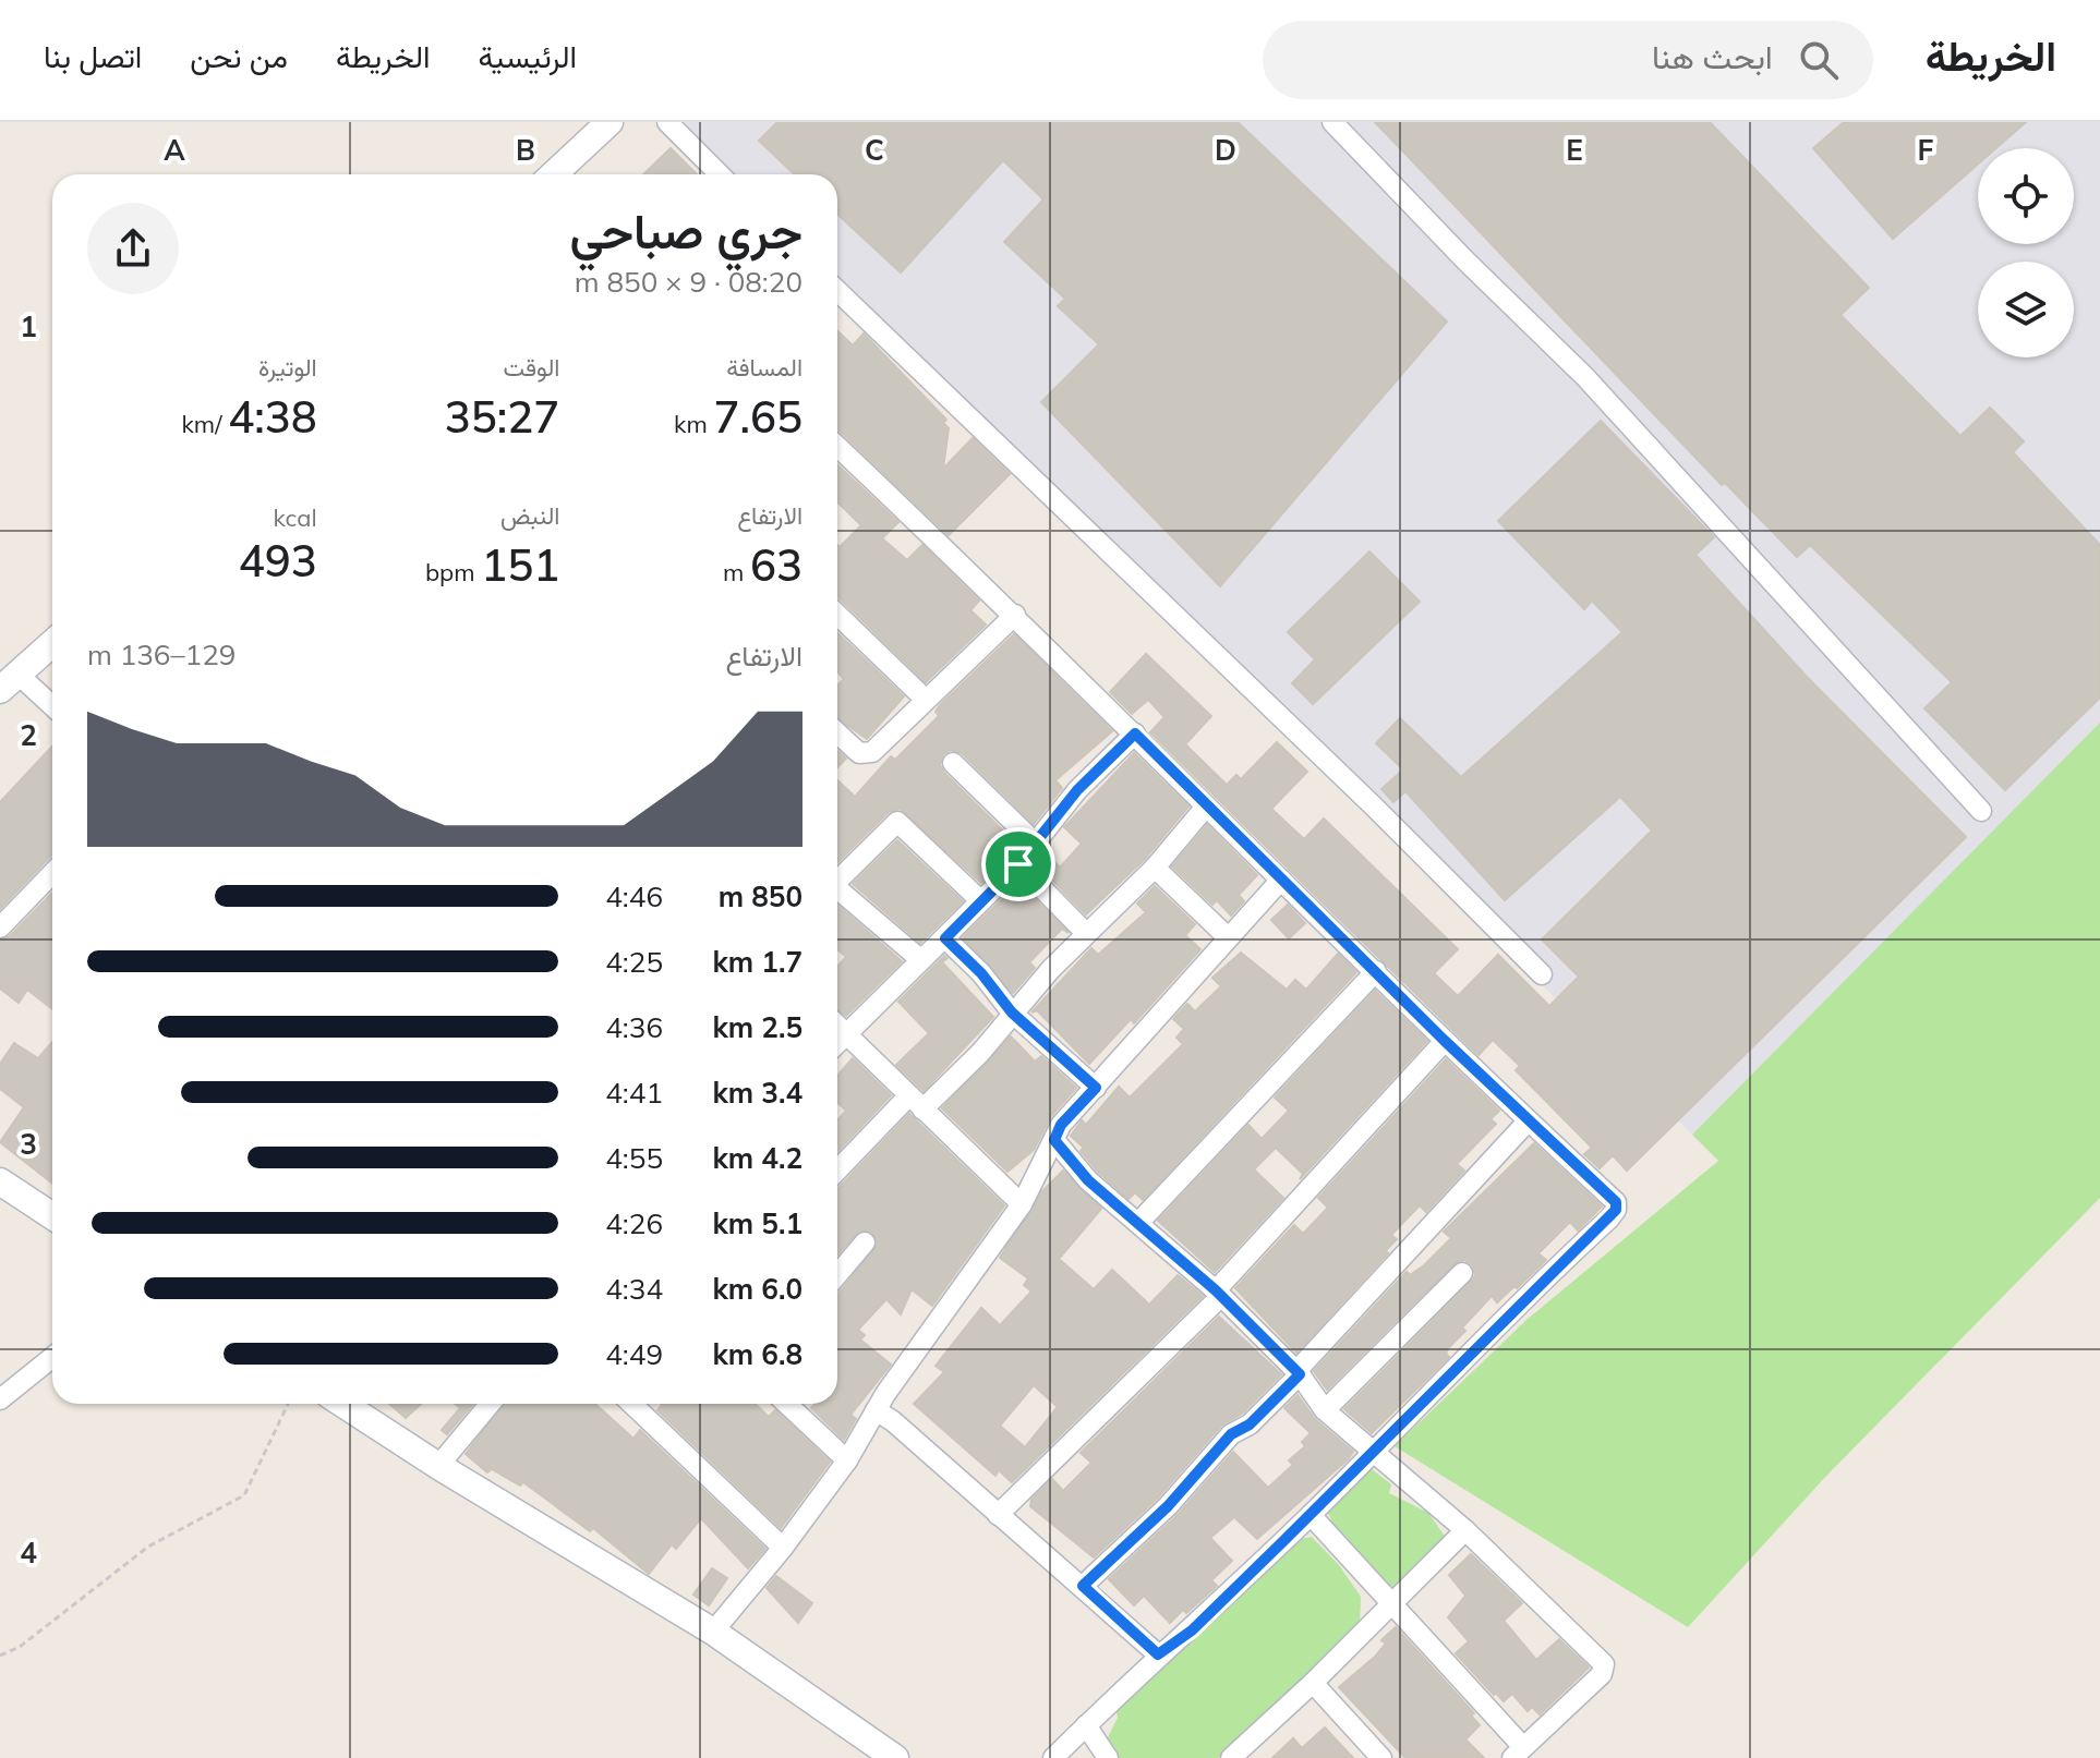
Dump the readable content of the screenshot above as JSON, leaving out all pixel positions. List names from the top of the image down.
{
  "page": {
    "header": "الخريطة",
    "search": "ابحث هنا",
    "nav": [
      "الرئيسية",
      "الخريطة",
      "من نحن",
      "اتصل بنا"
    ],
    "heading": ["جري صباحي", "08:20 · 9 × 850 m"],
    "stats": [
      ["المسافة", "7.65 km"],
      ["الوقت", "35:27"],
      ["الوتيرة", "4:38 /km"],
      ["الارتفاع", "63 m"],
      ["النبض", "151 bpm"],
      ["kcal", "493"]
    ],
    "chart": ["الارتفاع", "129–136 m"],
    "list": [
      {
        "name": "850 m",
        "note": "4:46"
      },
      {
        "name": "1.7 km",
        "note": "4:25"
      },
      {
        "name": "2.5 km",
        "note": "4:36"
      },
      {
        "name": "3.4 km",
        "note": "4:41"
      },
      {
        "name": "4.2 km",
        "note": "4:55"
      },
      {
        "name": "5.1 km",
        "note": "4:26"
      },
      {
        "name": "6.0 km",
        "note": "4:34"
      },
      {
        "name": "6.8 km",
        "note": "4:49"
      }
    ]
  },
  "grid": {
    "columns": [
      "A",
      "B",
      "C",
      "D",
      "E",
      "F"
    ],
    "rows": [
      "1",
      "2",
      "3",
      "4"
    ]
  }
}
